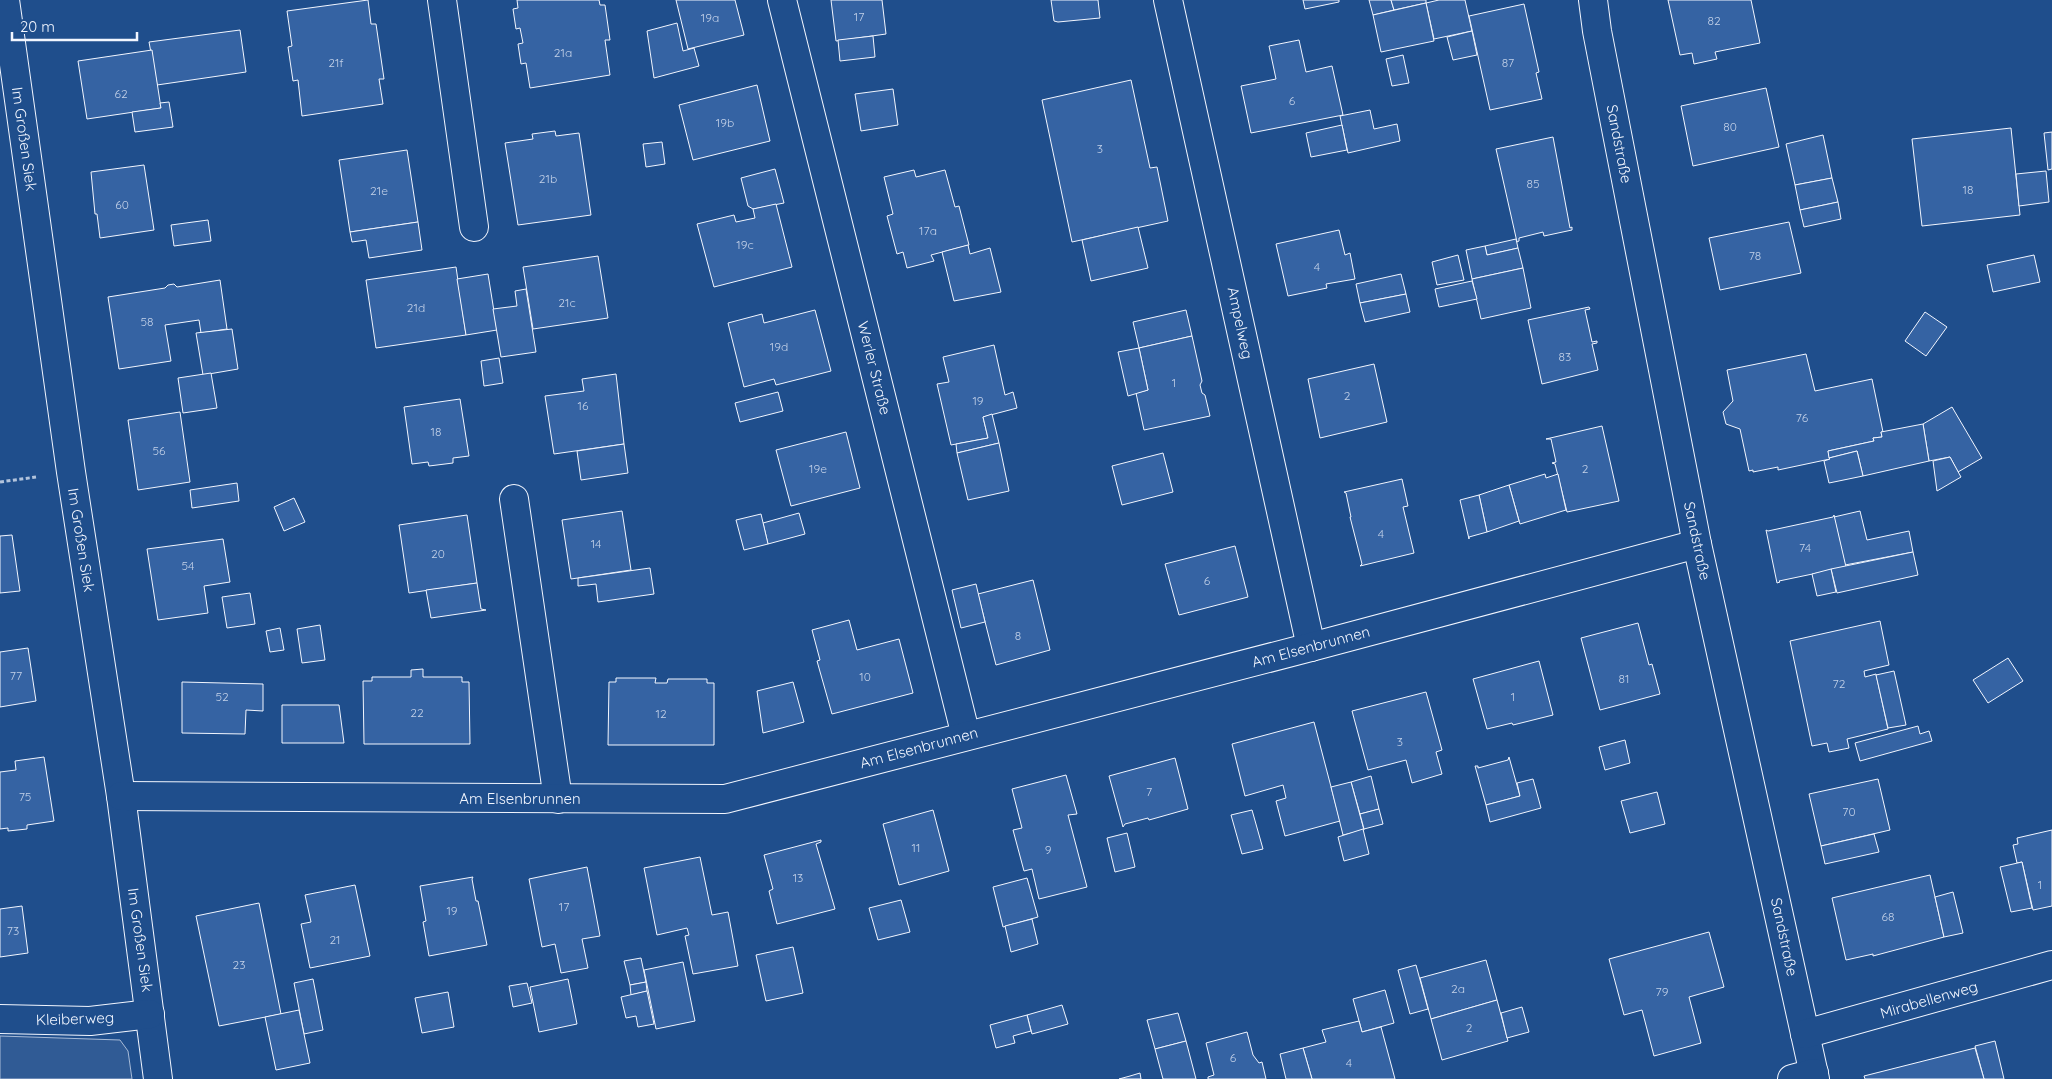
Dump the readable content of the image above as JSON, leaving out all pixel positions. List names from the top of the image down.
{
  "streets": {
    "street": [
      "Im Großen Siek",
      "Sandstraße",
      "Ampelweg",
      "Werler Straße",
      "Am Elsenbrunnen",
      "Mirabellenweg",
      "Kleiberweg"
    ]
  },
  "crossings": [
    ["Im Großen Siek", "Am Elsenbrunnen"],
    ["Im Großen Siek", "Kleiberweg"],
    ["Sandstraße", "Am Elsenbrunnen"],
    ["Sandstraße", "Mirabellenweg"],
    ["Ampelweg", "Am Elsenbrunnen"],
    ["Werler Straße", "Am Elsenbrunnen"]
  ],
  "house_numbers": [
    "17",
    "19a",
    "82",
    "21a",
    "21f",
    "87",
    "62",
    "6",
    "19b",
    "80",
    "3",
    "21b",
    "85",
    "18",
    "21e",
    "60",
    "17a",
    "19c",
    "78",
    "4",
    "21c",
    "21d",
    "58",
    "19d",
    "83",
    "1",
    "2",
    "19",
    "16",
    "76",
    "18",
    "56",
    "19e",
    "2",
    "4",
    "14",
    "74",
    "20",
    "54",
    "6",
    "8",
    "77",
    "10",
    "81",
    "72",
    "52",
    "1",
    "22",
    "12",
    "3",
    "7",
    "75",
    "70",
    "11",
    "9",
    "13",
    "1",
    "17",
    "19",
    "68",
    "73",
    "21",
    "23",
    "2a",
    "79",
    "2",
    "6",
    "4"
  ],
  "scale_bar": "20 m"
}
